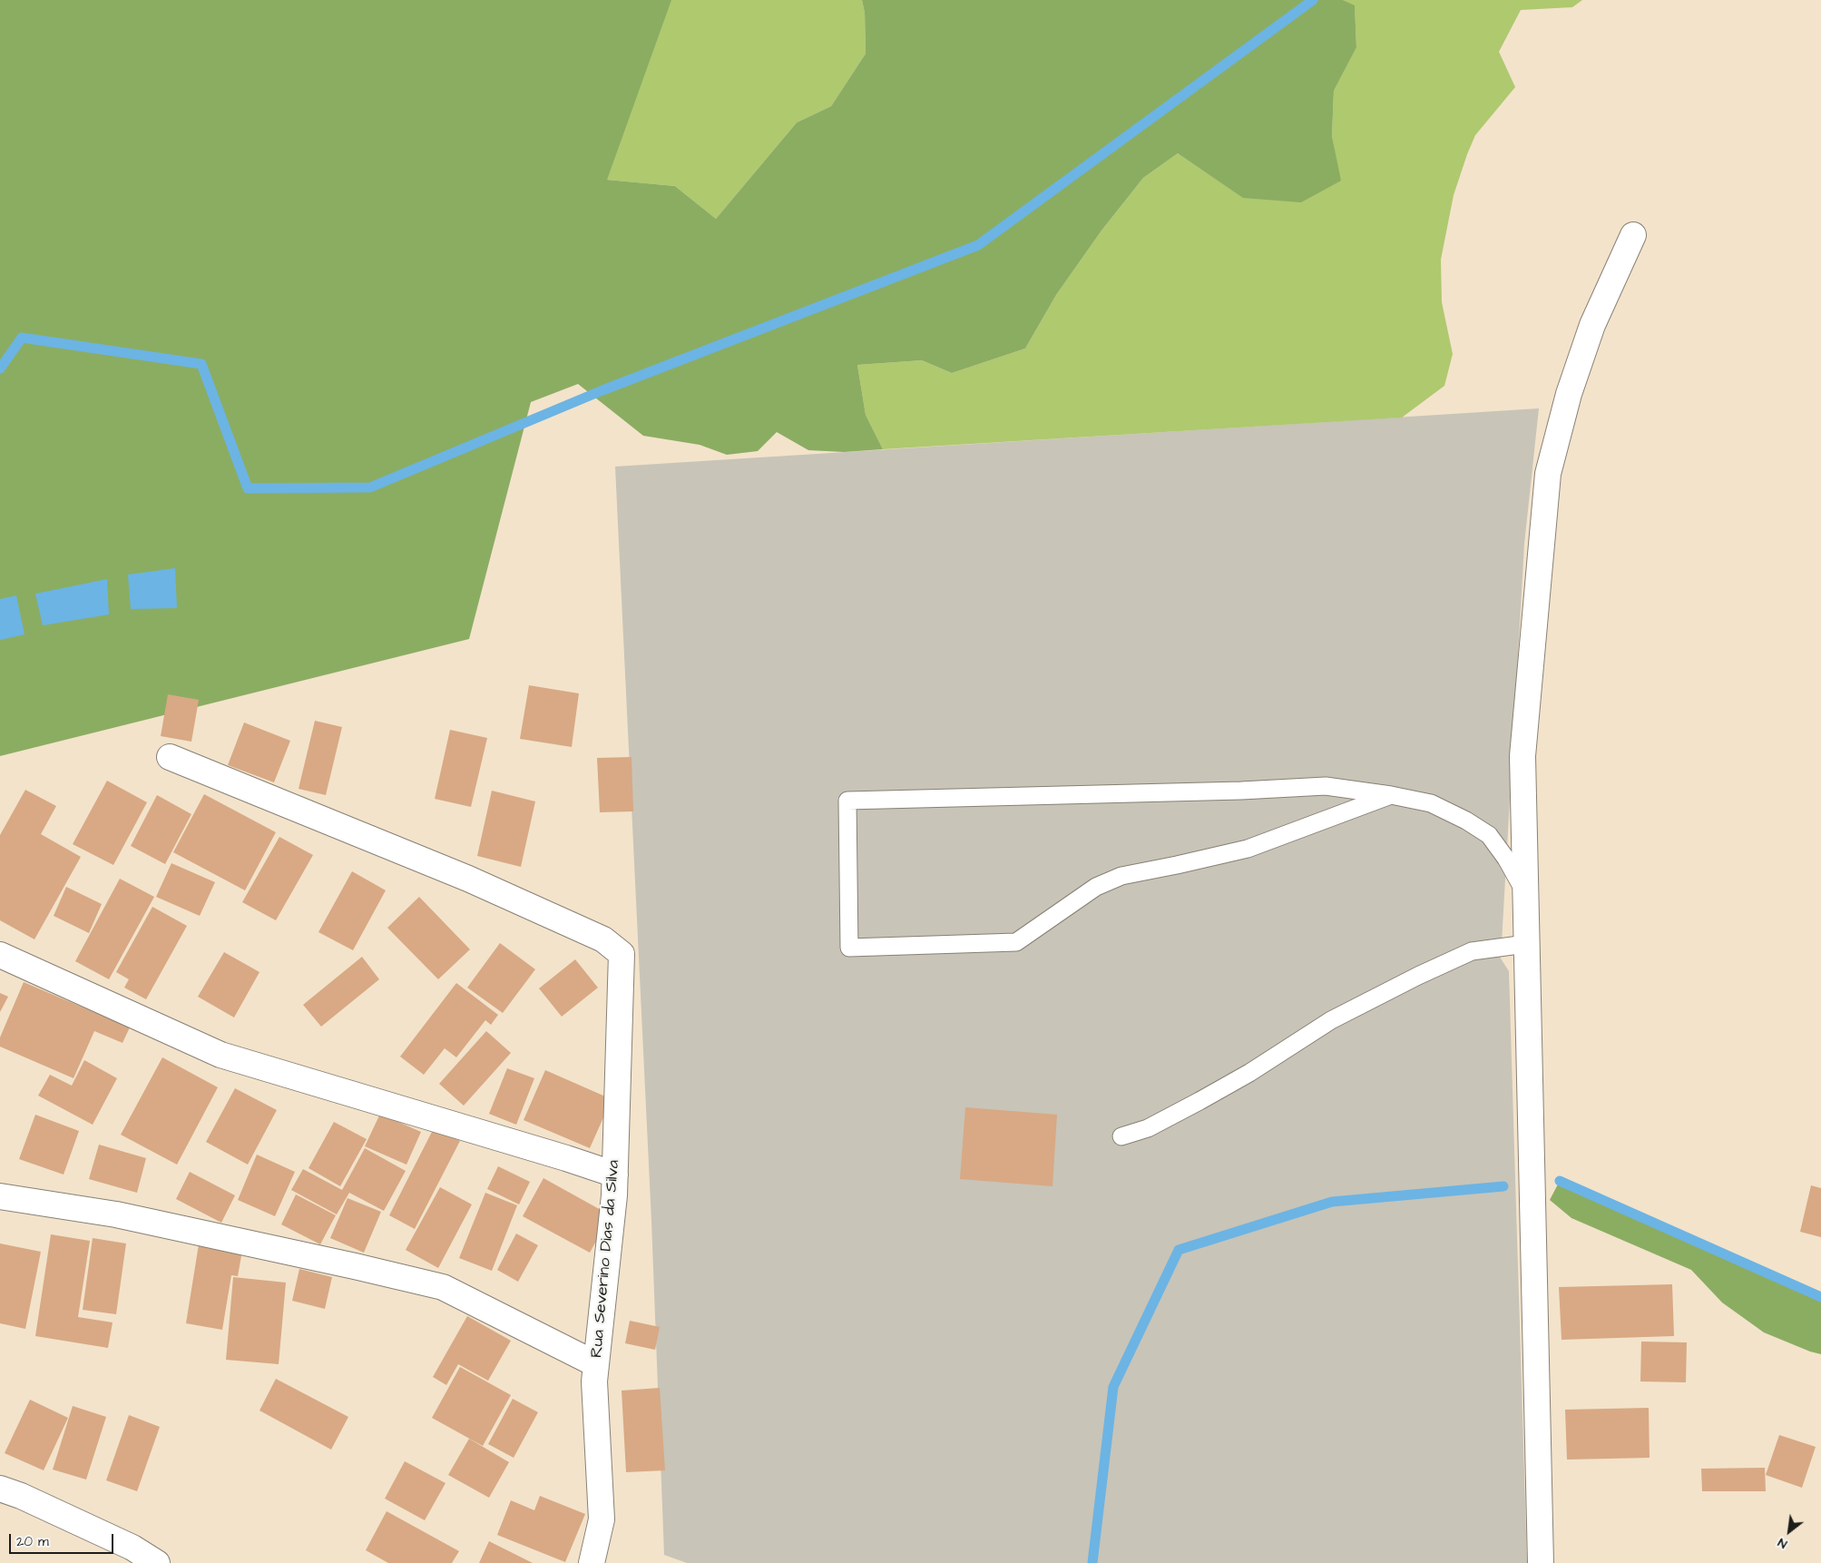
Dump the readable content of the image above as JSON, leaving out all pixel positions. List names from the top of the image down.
{
  "streets": {
    "street": ["Rua Severino Dias da Silva"]
  },
  "scale_bar": "20 m",
  "north": "bottom left"
}
